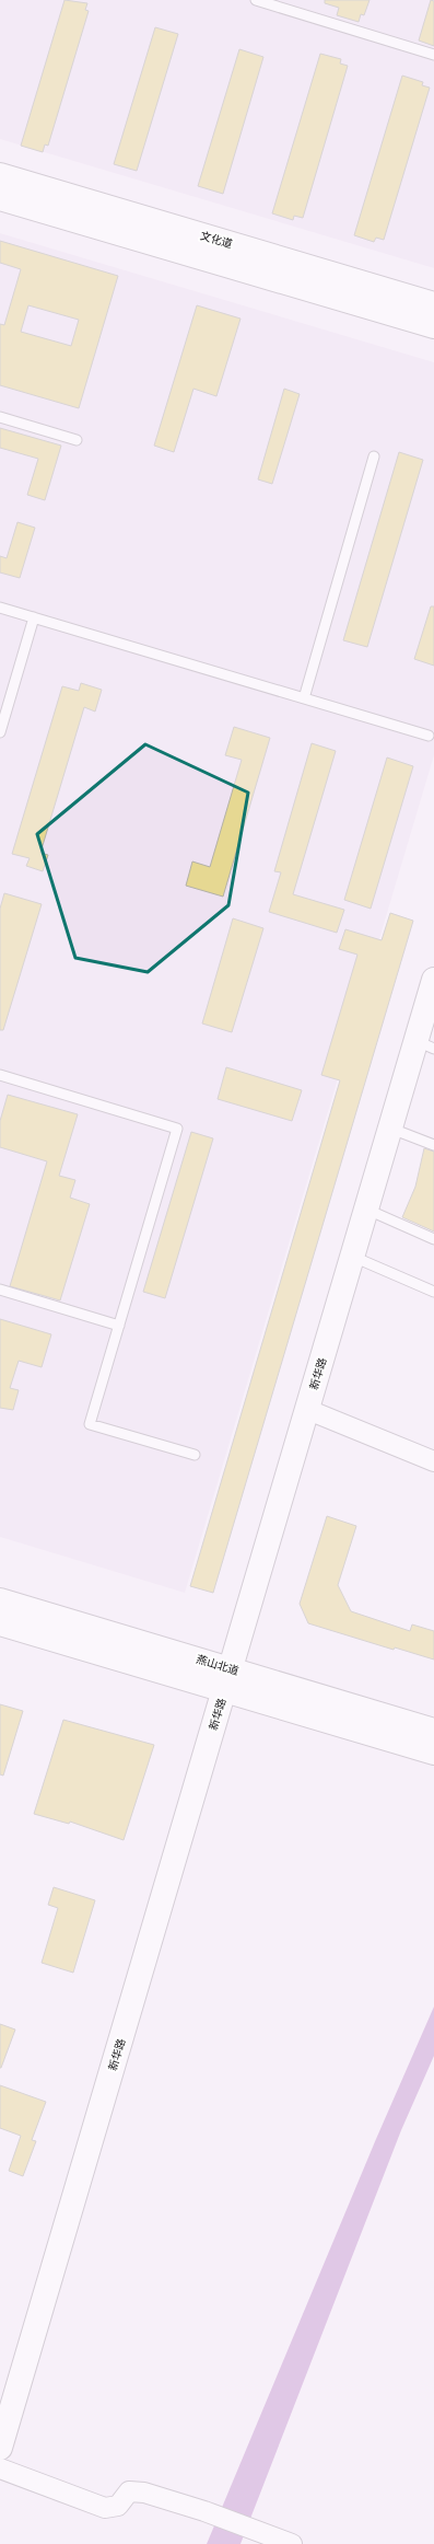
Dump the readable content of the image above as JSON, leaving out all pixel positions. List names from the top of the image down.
{
  "streets": {
    "main road": ["文化道", "新华路", "燕山北道"]
  },
  "crossings": [
    ["新华路", "燕山北道"]
  ]
}
